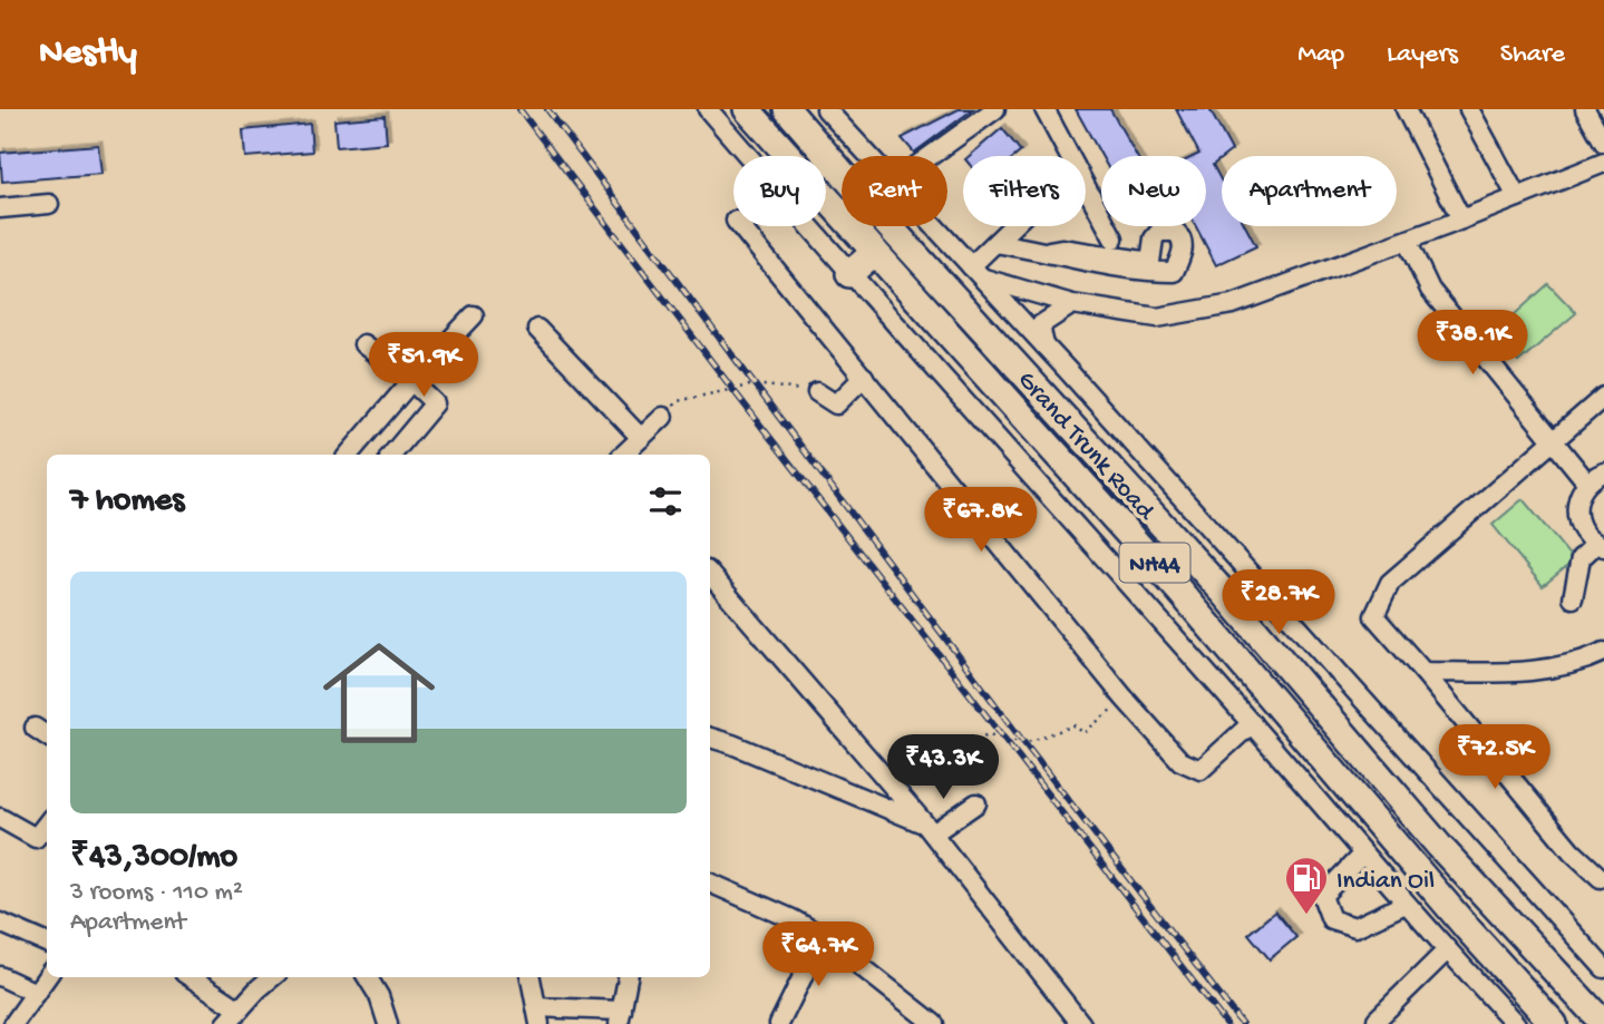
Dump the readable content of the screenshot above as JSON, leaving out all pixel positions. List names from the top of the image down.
{
  "streets": {
    "highway": ["Grand Trunk Road", "NH44"]
  },
  "places": {
    "fuel station": ["Indian Oil"]
  },
  "page": {
    "header": "Nestly",
    "nav": ["Map", "Layers", "Share"],
    "chip": [
      "Buy",
      "Rent",
      "Filters",
      "New",
      "Apartment"
    ],
    "price": [
      "₹38.1K",
      "₹51.9K",
      "₹67.8K",
      "₹28.7K",
      "₹72.5K",
      "₹43.3K",
      "₹64.7K"
    ],
    "heading": "7 homes",
    "list": [
      {
        "name": "₹43,300/mo",
        "note": "3 rooms · 110 m² · Apartment"
      }
    ]
  }
}
